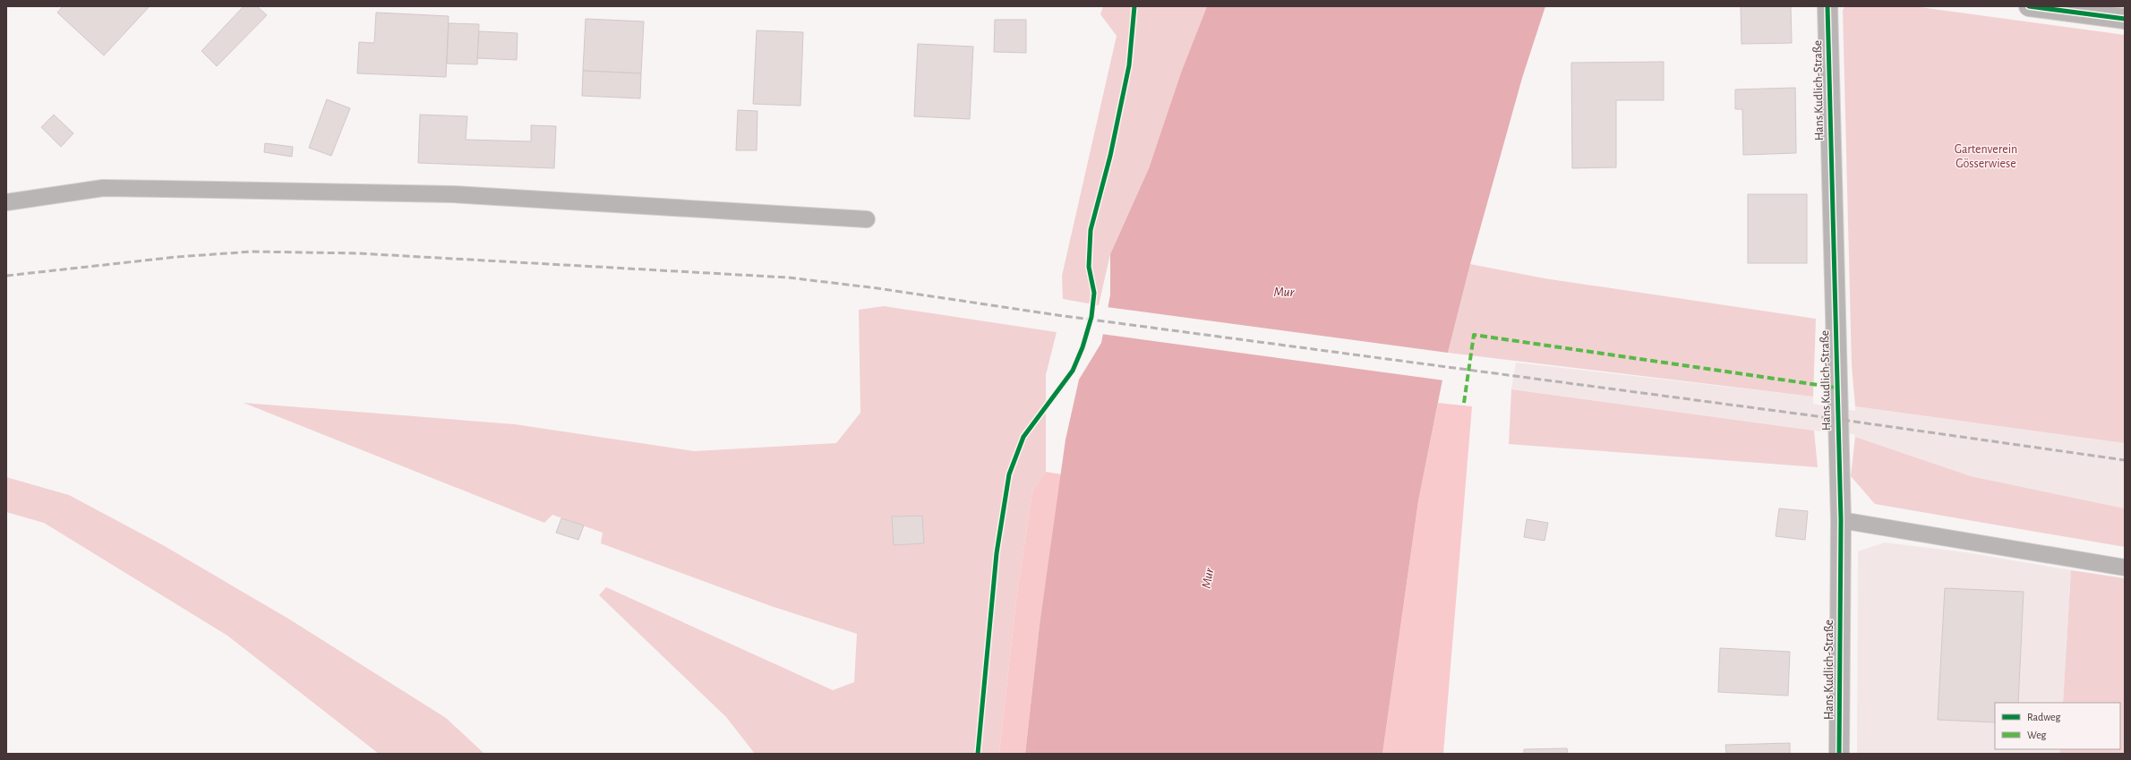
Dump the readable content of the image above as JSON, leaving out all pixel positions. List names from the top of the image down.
{
  "streets": {
    "street": ["Hans Kudlich-Straße"]
  },
  "water": ["Mur"],
  "parks": ["Gartenverein Gösserwiese"],
  "legend": ["Radweg", "Weg"]
}
